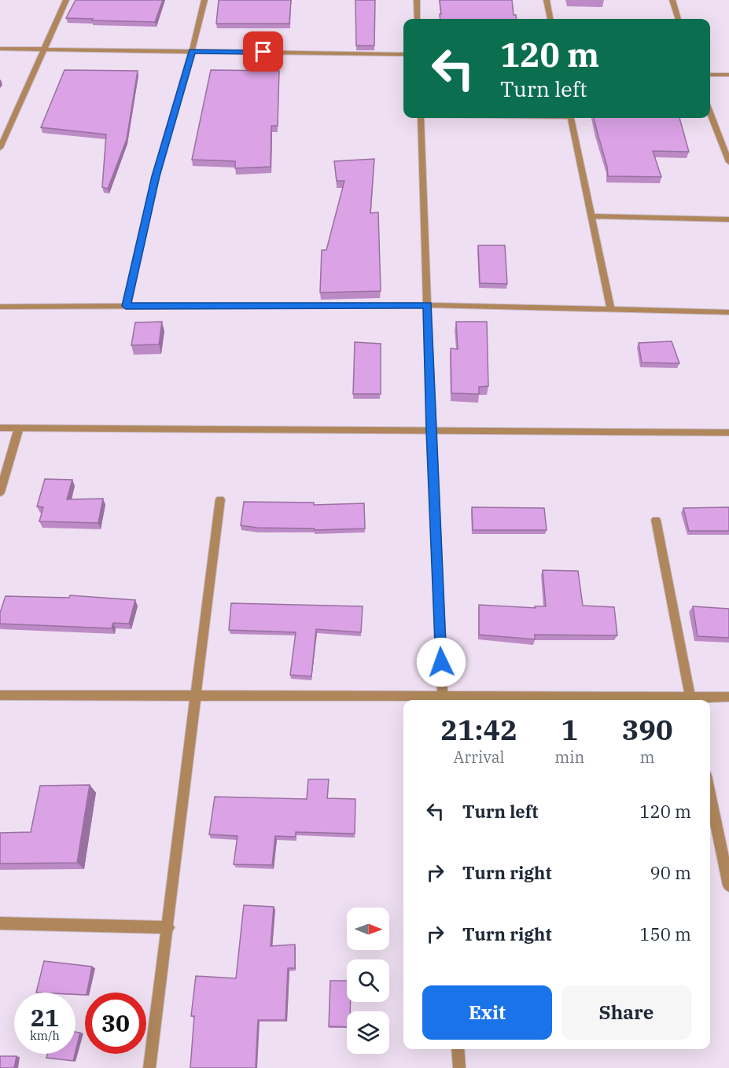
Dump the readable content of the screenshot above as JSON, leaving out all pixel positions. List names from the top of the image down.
{
  "north": "right",
  "page": {
    "turn": ["120 m", "Turn left"],
    "eta": [
      "21:42",
      "Arrival",
      "1",
      "min",
      "390",
      "m"
    ],
    "list": [
      {
        "name": "Turn left",
        "value": "120 m"
      },
      {
        "name": "Turn right",
        "value": "90 m"
      },
      {
        "name": "Turn right",
        "value": "150 m"
      }
    ],
    "buttons": ["Exit", "Share"],
    "speed": "21 km/h",
    "limit": "30"
  }
}
